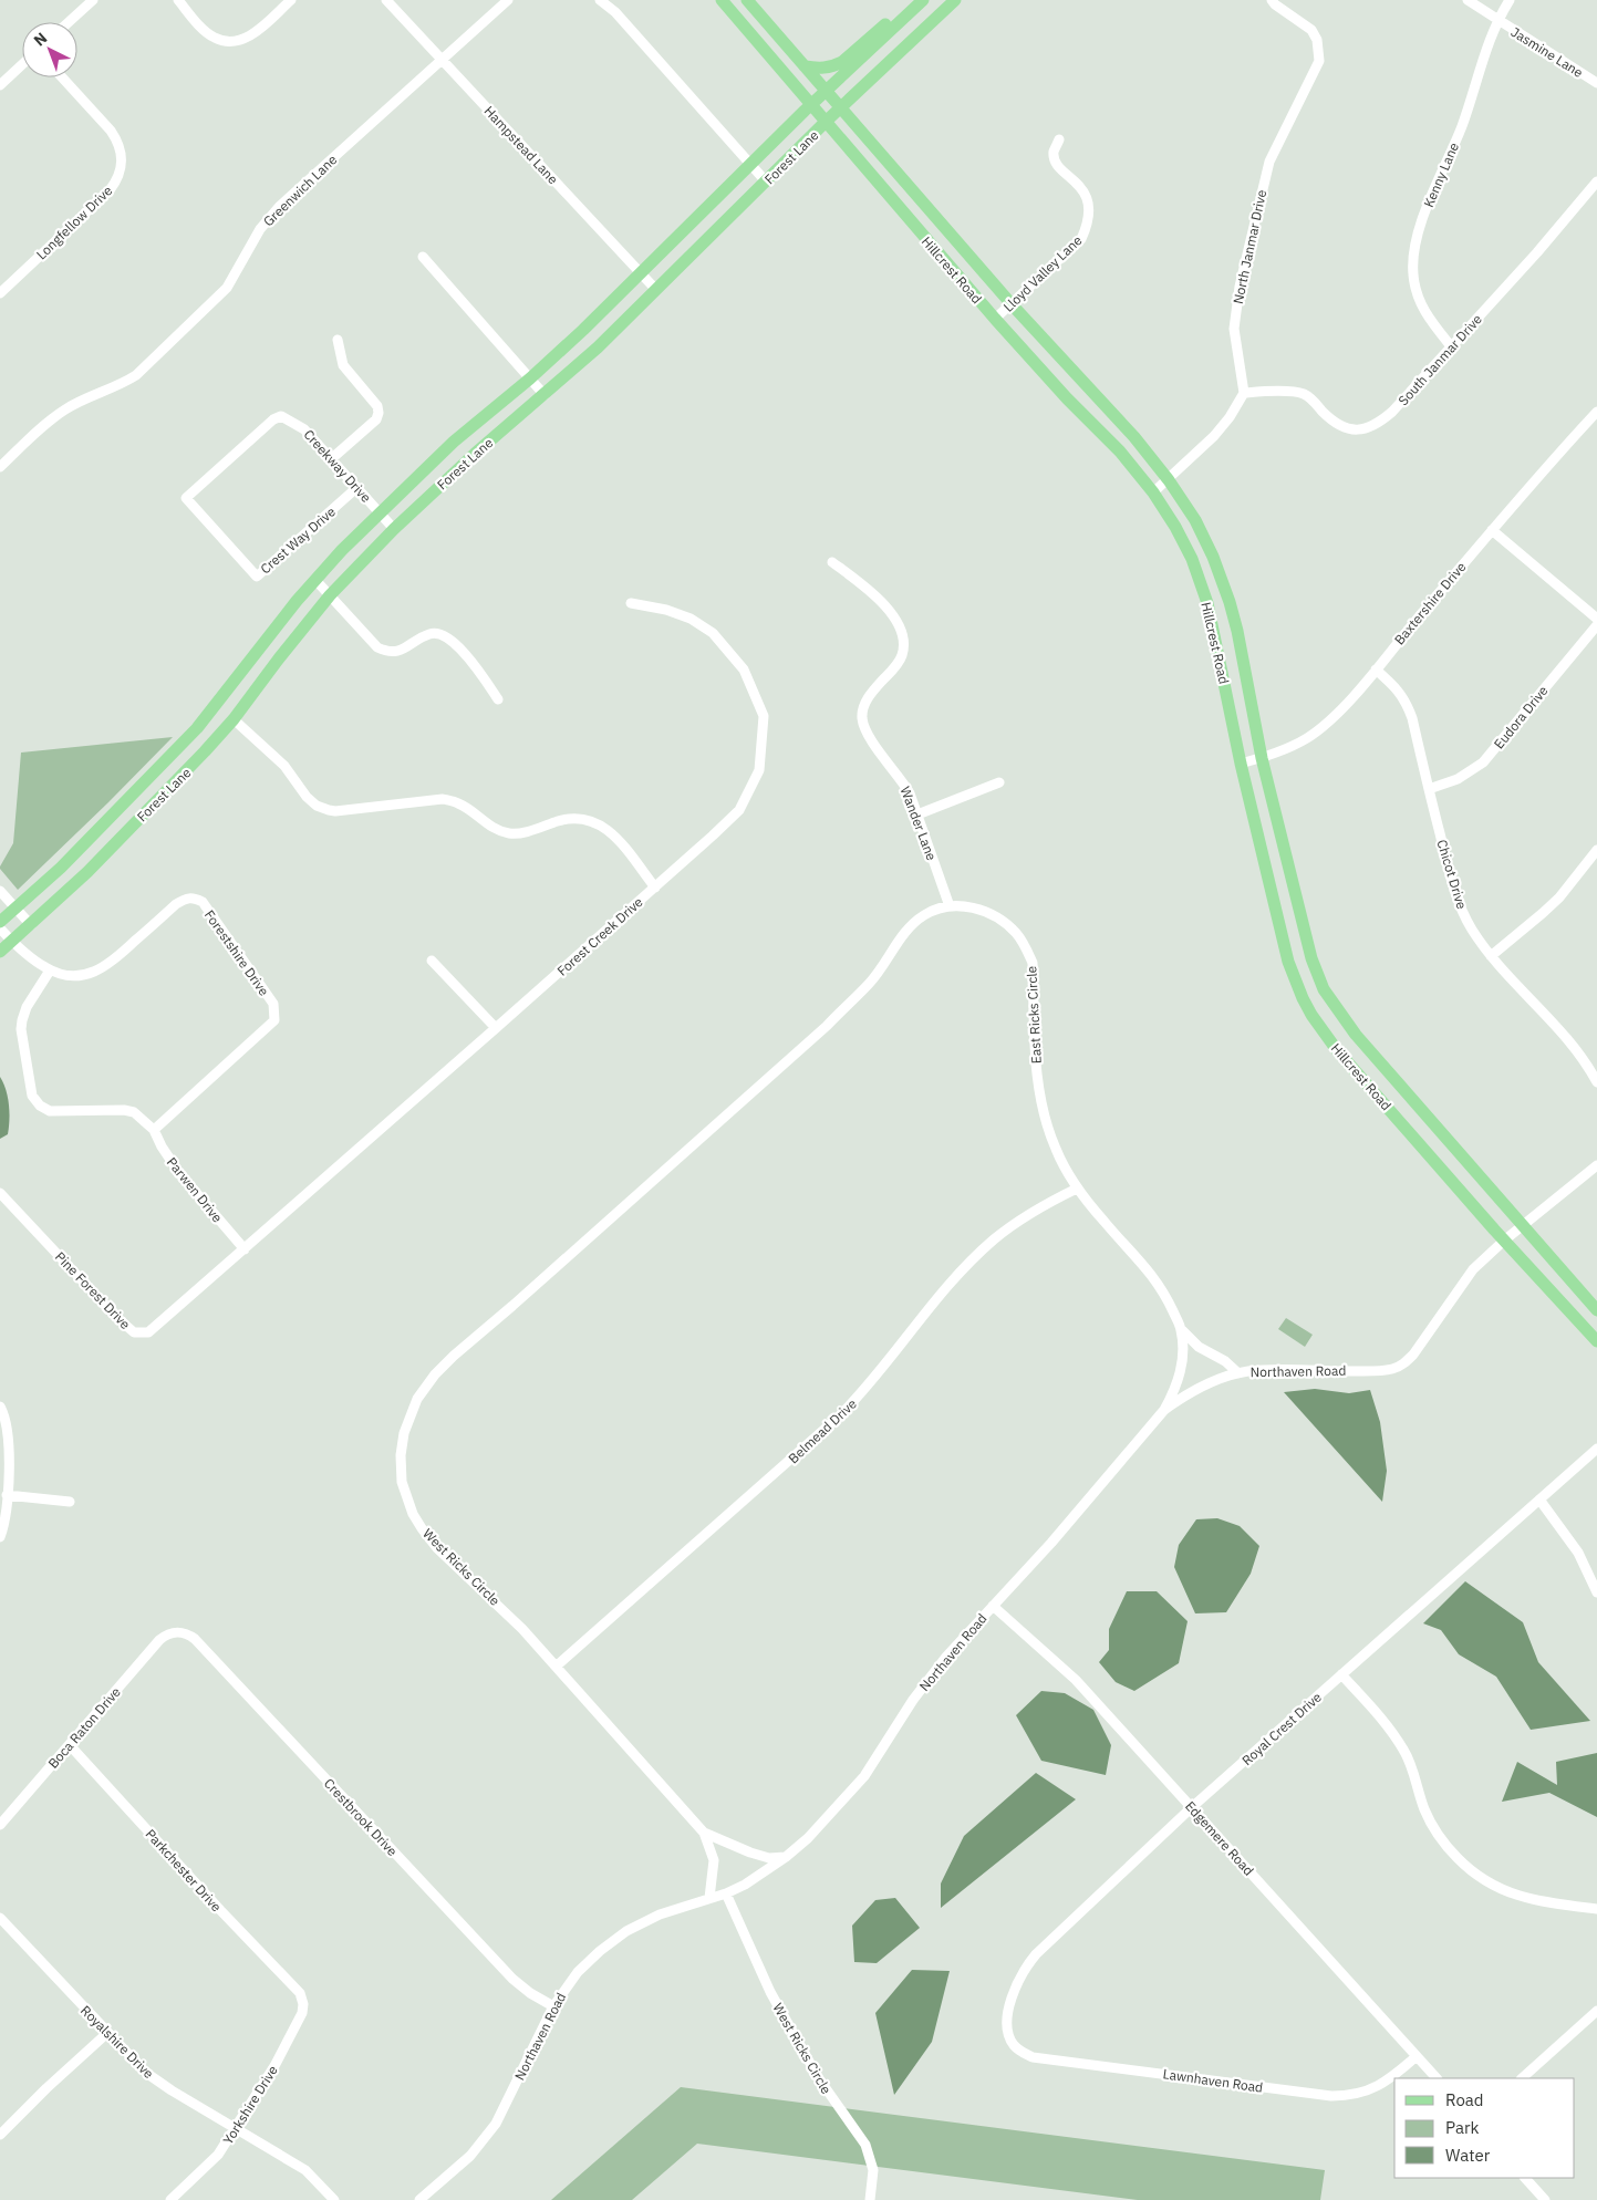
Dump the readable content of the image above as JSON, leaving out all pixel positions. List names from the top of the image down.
{
  "streets": {
    "main road": ["Forest Lane", "Hillcrest Road"],
    "street": [
      "Jasmine Lane",
      "Hampstead Lane",
      "Kenny Lane",
      "Greenwich Lane",
      "Longfellow Drive",
      "North Janmar Drive",
      "Lloyd Valley Lane",
      "South Janmar Drive",
      "Creekway Drive",
      "Crest Way Drive",
      "Baxtershire Drive",
      "Eudora Drive",
      "Wander Lane",
      "Chicot Drive",
      "Forest Creek Drive",
      "Forestshire Drive",
      "East Ricks Circle",
      "Parwen Drive",
      "Pine Forest Drive",
      "Northaven Road",
      "Belmead Drive",
      "West Ricks Circle",
      "Boca Raton Drive",
      "Royal Crest Drive",
      "Crestbrook Drive",
      "Edgemere Road",
      "Parkchester Drive",
      "Royalshire Drive",
      "Lawnhaven Road",
      "Yorkshire Drive"
    ]
  },
  "crossings": [
    ["Jasmine Lane", "Kenny Lane"],
    ["Hampstead Lane", "Forest Lane"],
    ["Hampstead Lane", "Greenwich Lane"],
    ["Forest Lane", "Hillcrest Road"],
    ["Forest Lane", "Creekway Drive"],
    ["Forest Lane", "Forestshire Drive"],
    ["Kenny Lane", "South Janmar Drive"],
    ["North Janmar Drive", "South Janmar Drive"],
    ["Hillcrest Road", "Lloyd Valley Lane"],
    ["Hillcrest Road", "Baxtershire Drive"],
    ["Hillcrest Road", "Northaven Road"],
    ["Creekway Drive", "Crest Way Drive"],
    ["Baxtershire Drive", "Chicot Drive"],
    ["Eudora Drive", "Chicot Drive"],
    ["Wander Lane", "East Ricks Circle"],
    ["Forest Creek Drive", "Parwen Drive"],
    ["Forest Creek Drive", "Pine Forest Drive"],
    ["Forestshire Drive", "Parwen Drive"],
    ["East Ricks Circle", "Northaven Road"],
    ["East Ricks Circle", "Belmead Drive"],
    ["East Ricks Circle", "West Ricks Circle"],
    ["Parwen Drive", "Pine Forest Drive"],
    ["Northaven Road", "West Ricks Circle"],
    ["Northaven Road", "Crestbrook Drive"],
    ["Northaven Road", "Edgemere Road"],
    ["Belmead Drive", "West Ricks Circle"],
    ["Boca Raton Drive", "Crestbrook Drive"],
    ["Boca Raton Drive", "Parkchester Drive"],
    ["Royal Crest Drive", "Edgemere Road"],
    ["Royal Crest Drive", "Lawnhaven Road"],
    ["Edgemere Road", "Lawnhaven Road"],
    ["Parkchester Drive", "Yorkshire Drive"],
    ["Royalshire Drive", "Yorkshire Drive"]
  ],
  "legend": ["Road", "Park", "Water"],
  "north": "top left"
}
